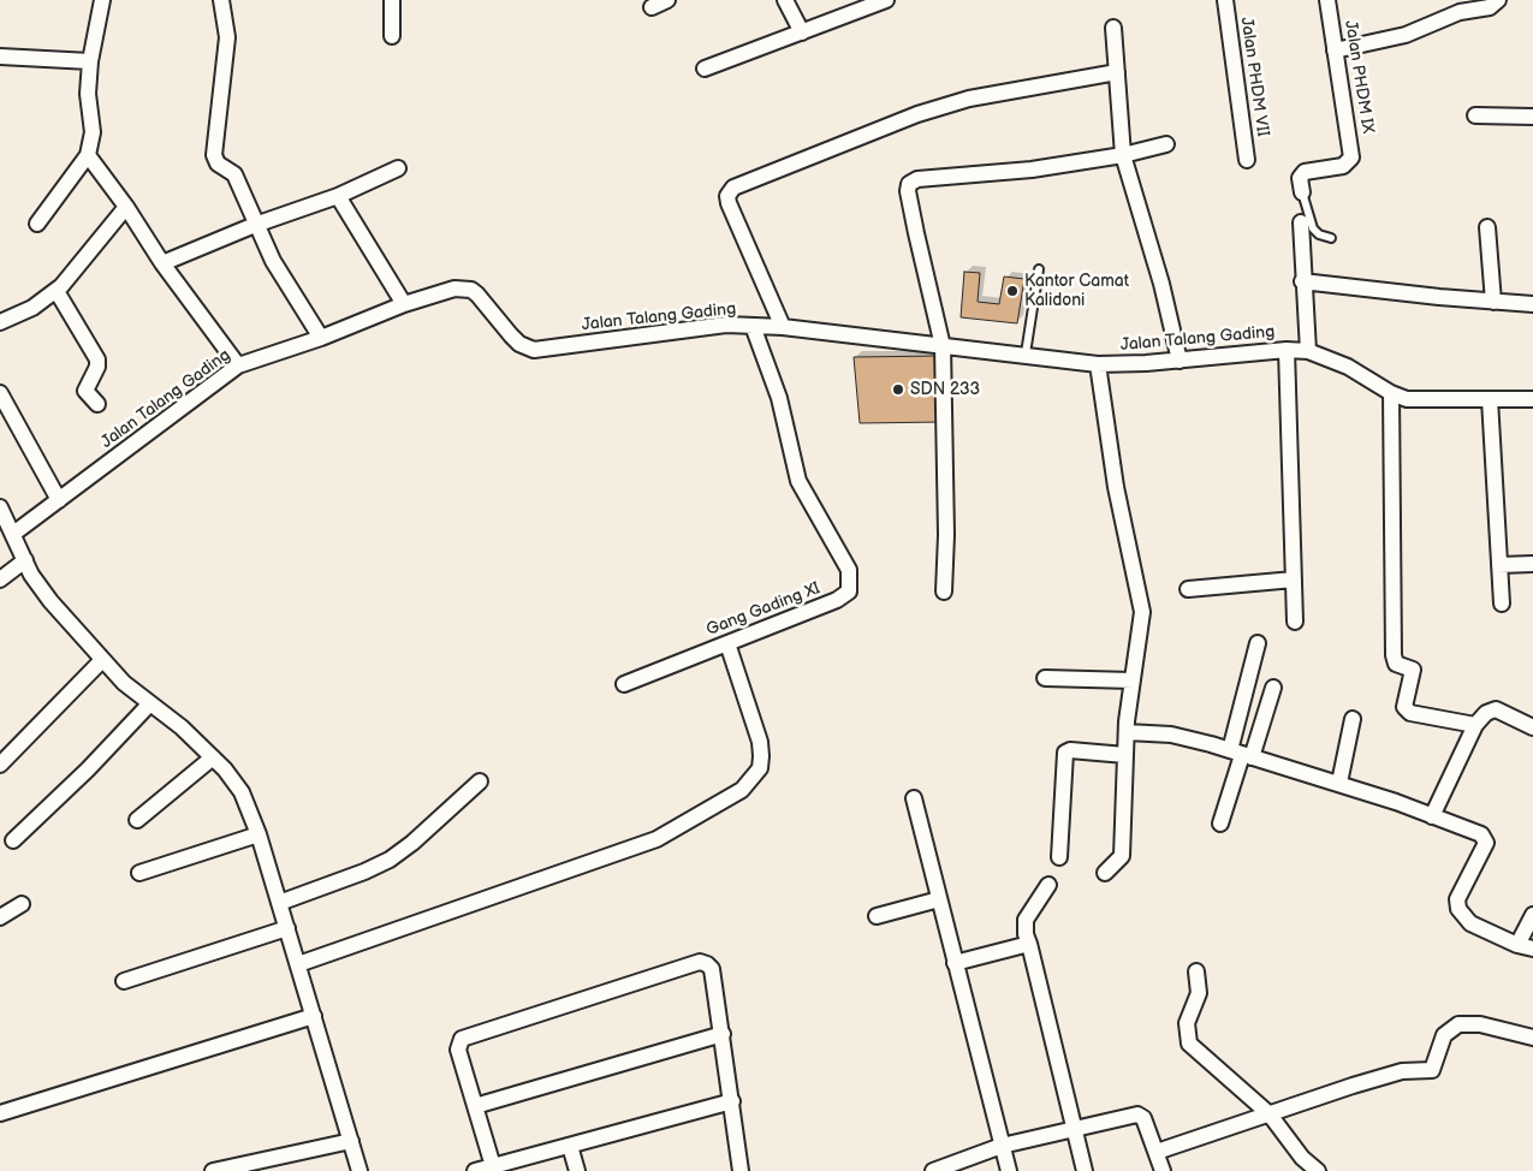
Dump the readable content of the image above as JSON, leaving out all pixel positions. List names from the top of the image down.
{
  "streets": {
    "street": [
      "Jalan PHDM VII",
      "Jalan PHDM IX",
      "Jalan Talang Gading",
      "Gang Gading XI"
    ]
  },
  "crossings": [
    ["Jalan Talang Gading", "Gang Gading XI"]
  ],
  "places": ["Kantor Camat Kalidoni", "SDN 233"]
}
